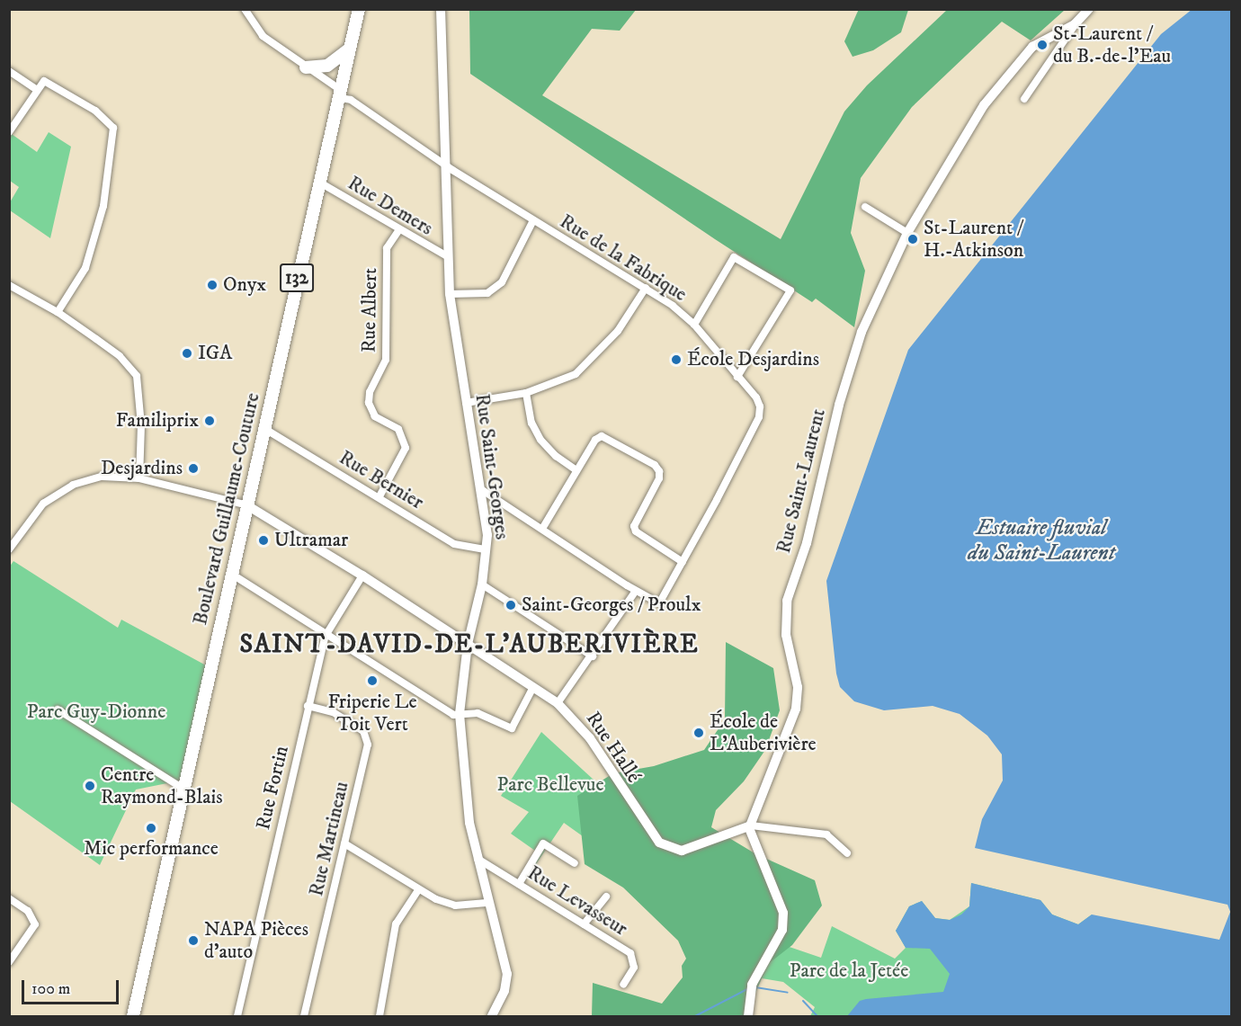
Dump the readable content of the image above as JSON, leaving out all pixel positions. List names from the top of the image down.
{
  "streets": {
    "main road": ["132", "Boulevard Guillaume-Couture"],
    "street": [
      "Rue Demers",
      "Rue de la Fabrique",
      "Rue Albert",
      "Rue Saint-Georges",
      "Rue Bernier",
      "Rue Saint-Laurent",
      "Rue Hallé",
      "Rue Fortin",
      "Rue Martineau",
      "Rue Levasseur"
    ]
  },
  "crossings": [
    ["Rue Demers", "Rue Albert"],
    ["Rue Demers", "Rue Saint-Georges"],
    ["Rue Demers", "Boulevard Guillaume-Couture"],
    ["Rue de la Fabrique", "Rue Saint-Georges"],
    ["Rue de la Fabrique", "Boulevard Guillaume-Couture"],
    ["Rue Albert", "Rue Bernier"],
    ["Rue Saint-Georges", "Rue Bernier"],
    ["Rue Saint-Georges", "Rue Hallé"],
    ["Rue Saint-Georges", "Rue Levasseur"],
    ["Rue Bernier", "Boulevard Guillaume-Couture"],
    ["Rue Saint-Laurent", "Rue Hallé"],
    ["Boulevard Guillaume-Couture", "Rue Hallé"],
    ["Rue Hallé", "Rue Fortin"],
    ["Rue Fortin", "Rue Martineau"]
  ],
  "districts": ["SAINT-DAVID-DE-L'AUBERIVIÈRE"],
  "water": ["Estuaire fluvial du Saint-Laurent"],
  "parks": ["Parc Guy-Dionne", "Parc Bellevue", "Parc de la Jetée"],
  "places": [
    "St-Laurent / du B.-de-l'Eau",
    "St-Laurent / H.-Atkinson",
    "Onyx",
    "IGA",
    "École Desjardins",
    "Familiprix",
    "Desjardins",
    "Ultramar",
    "Saint-Georges / Proulx",
    "Friperie Le Toit Vert",
    "École de L'Auberivière",
    "Centre Raymond-Blais",
    "Mic performance",
    "NAPA Pièces d'auto"
  ],
  "scale_bar": "100 m"
}
